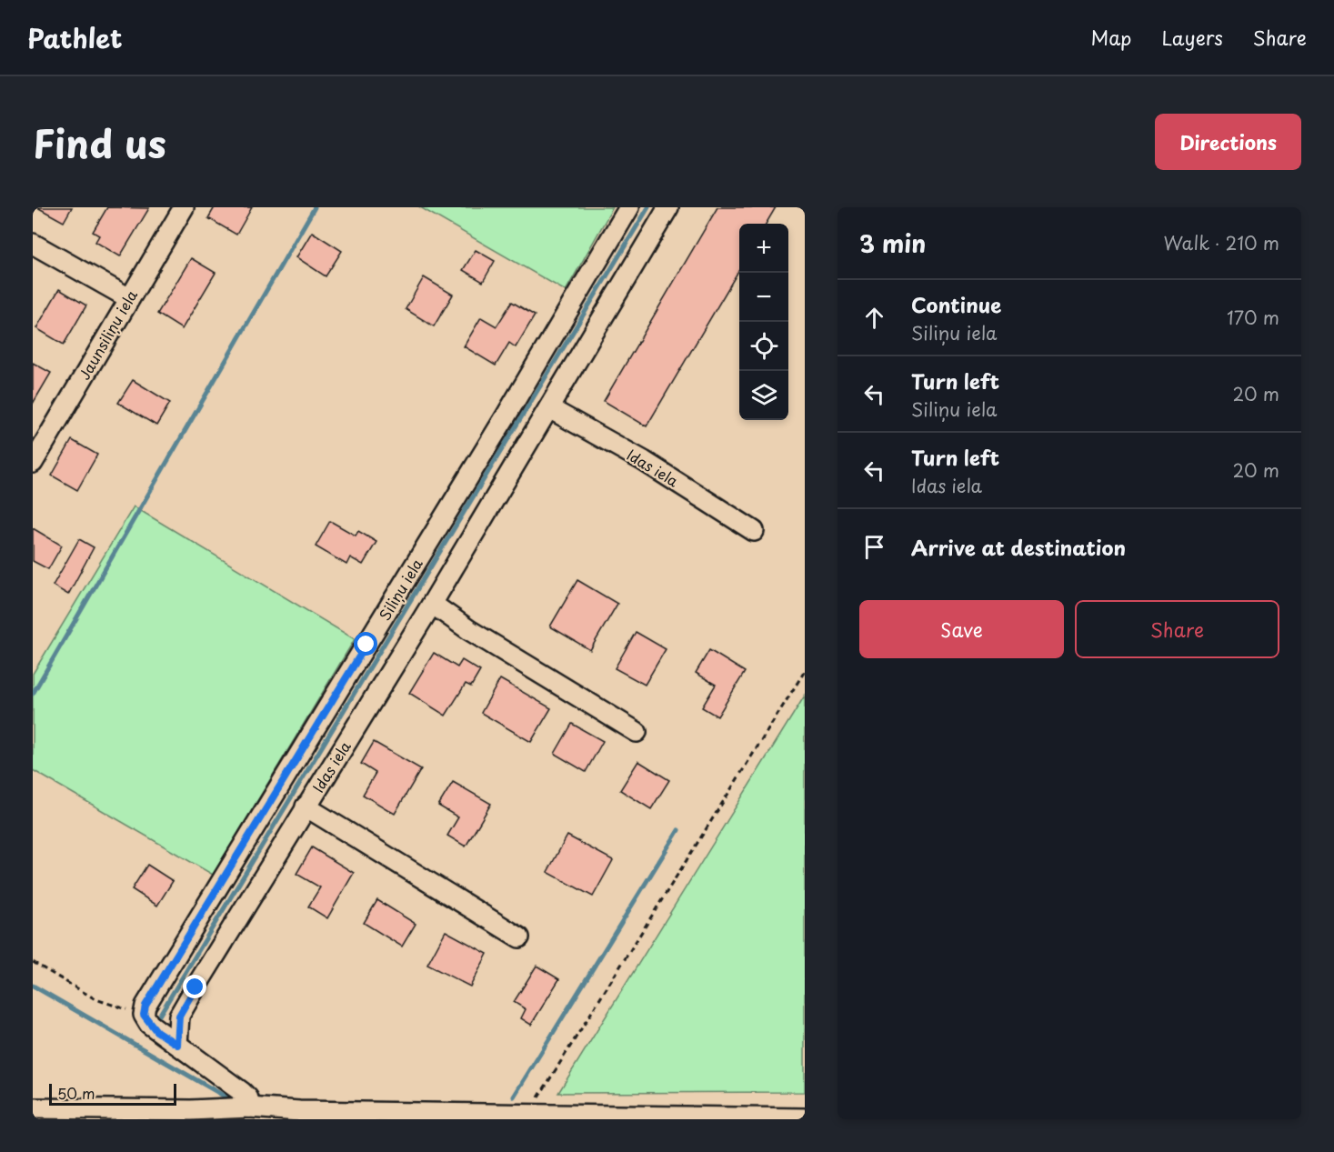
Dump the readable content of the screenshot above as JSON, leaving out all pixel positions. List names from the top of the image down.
{
  "streets": {
    "street": ["Jaunsiliņu iela", "Idas iela", "Siliņu iela"]
  },
  "scale_bar": "50 m",
  "page": {
    "header": "Pathlet",
    "nav": ["Map", "Layers", "Share"],
    "title": "Find us",
    "buttons": [
      "Directions",
      ["Save", "Share"]
    ],
    "heading": ["3 min", "Walk · 210 m"],
    "map_buttons": ["+", "−"],
    "list": [
      ["Continue", "Siliņu iela", "170 m"],
      ["Turn left", "Siliņu iela", "20 m"],
      ["Turn left", "Idas iela", "20 m"],
      "Arrive at destination"
    ],
    "scale": "50 m"
  }
}
